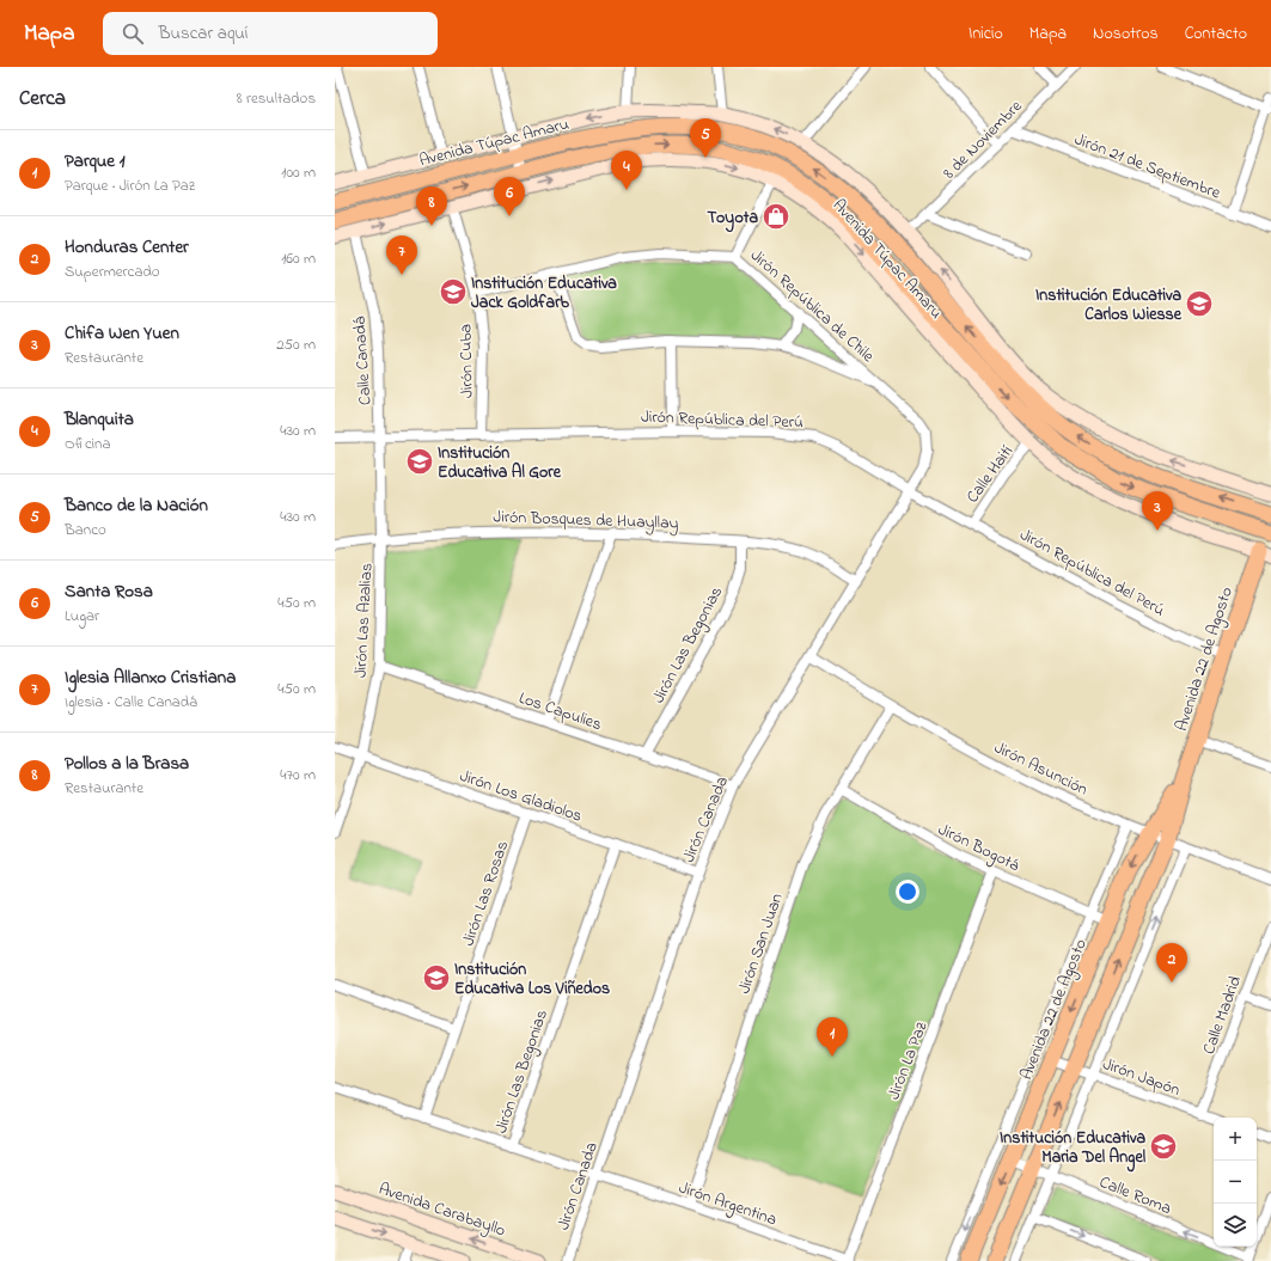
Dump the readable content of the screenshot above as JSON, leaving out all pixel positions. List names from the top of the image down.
{
  "streets": {
    "main road": ["Avenida Túpac Amaru", "Avenida 22 de Agosto", "Avenida Carabayllo"],
    "street": [
      "8 de Noviembre",
      "Jirón 21 de Septiembre",
      "Jirón República de Chile",
      "Calle Canadá",
      "Jirón Cuba",
      "Jirón República del Perú",
      "Calle Haití",
      "Jirón Bosques de Huayllay",
      "Jirón Las Azalias",
      "Jirón Las Begonias",
      "Los Capulies",
      "Jirón Asunción",
      "Jirón Los Gladiolos",
      "Jirón Canada",
      "Jirón Bogotá",
      "Jirón Las Rosas",
      "Jirón San Juan",
      "Calle Madrid",
      "Jirón La Paz",
      "Jirón Japón",
      "Calle Roma",
      "Jirón Argentina"
    ]
  },
  "crossings": [
    ["8 de Noviembre", "Avenida Túpac Amaru"],
    ["8 de Noviembre", "Jirón 21 de Septiembre"],
    ["Avenida Túpac Amaru", "Calle Canadá"],
    ["Avenida Túpac Amaru", "Jirón Cuba"],
    ["Avenida Túpac Amaru", "Calle Haití"],
    ["Avenida Túpac Amaru", "Avenida 22 de Agosto"],
    ["Jirón República de Chile", "Jirón Cuba"],
    ["Jirón República de Chile", "Jirón Canada"],
    ["Calle Canadá", "Jirón República del Perú"],
    ["Calle Canadá", "Jirón Las Azalias"],
    ["Jirón Cuba", "Jirón República del Perú"],
    ["Jirón República del Perú", "Calle Haití"],
    ["Jirón República del Perú", "Avenida 22 de Agosto"],
    ["Jirón República del Perú", "Jirón Canada"],
    ["Jirón Bosques de Huayllay", "Jirón Las Azalias"],
    ["Jirón Bosques de Huayllay", "Jirón Las Begonias"],
    ["Jirón Bosques de Huayllay", "Jirón Canada"],
    ["Jirón Las Azalias", "Los Capulies"],
    ["Jirón Las Azalias", "Jirón Los Gladiolos"],
    ["Jirón Las Begonias", "Los Capulies"],
    ["Jirón Las Begonias", "Jirón Los Gladiolos"],
    ["Jirón Las Begonias", "Jirón Argentina"],
    ["Avenida 22 de Agosto", "Jirón Asunción"],
    ["Avenida 22 de Agosto", "Jirón Bogotá"],
    ["Avenida 22 de Agosto", "Jirón Japón"],
    ["Avenida 22 de Agosto", "Calle Roma"],
    ["Los Capulies", "Jirón Canada"],
    ["Jirón Asunción", "Jirón Canada"],
    ["Jirón Asunción", "Jirón San Juan"],
    ["Jirón Los Gladiolos", "Jirón Canada"],
    ["Jirón Los Gladiolos", "Jirón Las Rosas"],
    ["Jirón Canada", "Jirón Argentina"],
    ["Jirón Bogotá", "Jirón San Juan"],
    ["Jirón Bogotá", "Jirón La Paz"],
    ["Jirón Las Rosas", "Jirón Argentina"],
    ["Jirón San Juan", "Jirón Argentina"],
    ["Calle Madrid", "Jirón Japón"],
    ["Jirón La Paz", "Jirón Argentina"]
  ],
  "places": {
    "shop": ["Toyota"],
    "school or university": [
      "Institución Educativa Jack Goldfarb",
      "Institución Educativa Carlos Wiesse",
      "Institución Educativa Al Gore",
      "Institución Educativa Los Viñedos",
      "Institución Educativa Maria Del Angel"
    ]
  },
  "page": {
    "header": "Mapa",
    "search": "Buscar aquí",
    "nav": [
      "Inicio",
      "Mapa",
      "Nosotros",
      "Contacto"
    ],
    "heading": ["Cerca", "8 resultados"],
    "pins": [
      "5",
      "4",
      "6",
      "8",
      "7",
      "3",
      "2",
      "1"
    ],
    "list": [
      {
        "mark": "1",
        "name": "Parque 1",
        "note": "Parque · Jirón La Paz",
        "value": "100 m"
      },
      {
        "mark": "2",
        "name": "Honduras Center",
        "note": "Supermercado",
        "value": "160 m"
      },
      {
        "mark": "3",
        "name": "Chifa Wen Yuen",
        "note": "Restaurante",
        "value": "250 m"
      },
      {
        "mark": "4",
        "name": "Blanquita",
        "note": "Oficina",
        "value": "430 m"
      },
      {
        "mark": "5",
        "name": "Banco de la Nación",
        "note": "Banco",
        "value": "430 m"
      },
      {
        "mark": "6",
        "name": "Santa Rosa",
        "note": "Lugar",
        "value": "450 m"
      },
      {
        "mark": "7",
        "name": "Iglesia Allanxo Cristiana",
        "note": "Iglesia · Calle Canadá",
        "value": "450 m"
      },
      {
        "mark": "8",
        "name": "Pollos a la Brasa",
        "note": "Restaurante",
        "value": "470 m"
      }
    ],
    "map_buttons": ["+", "−"]
  }
}
